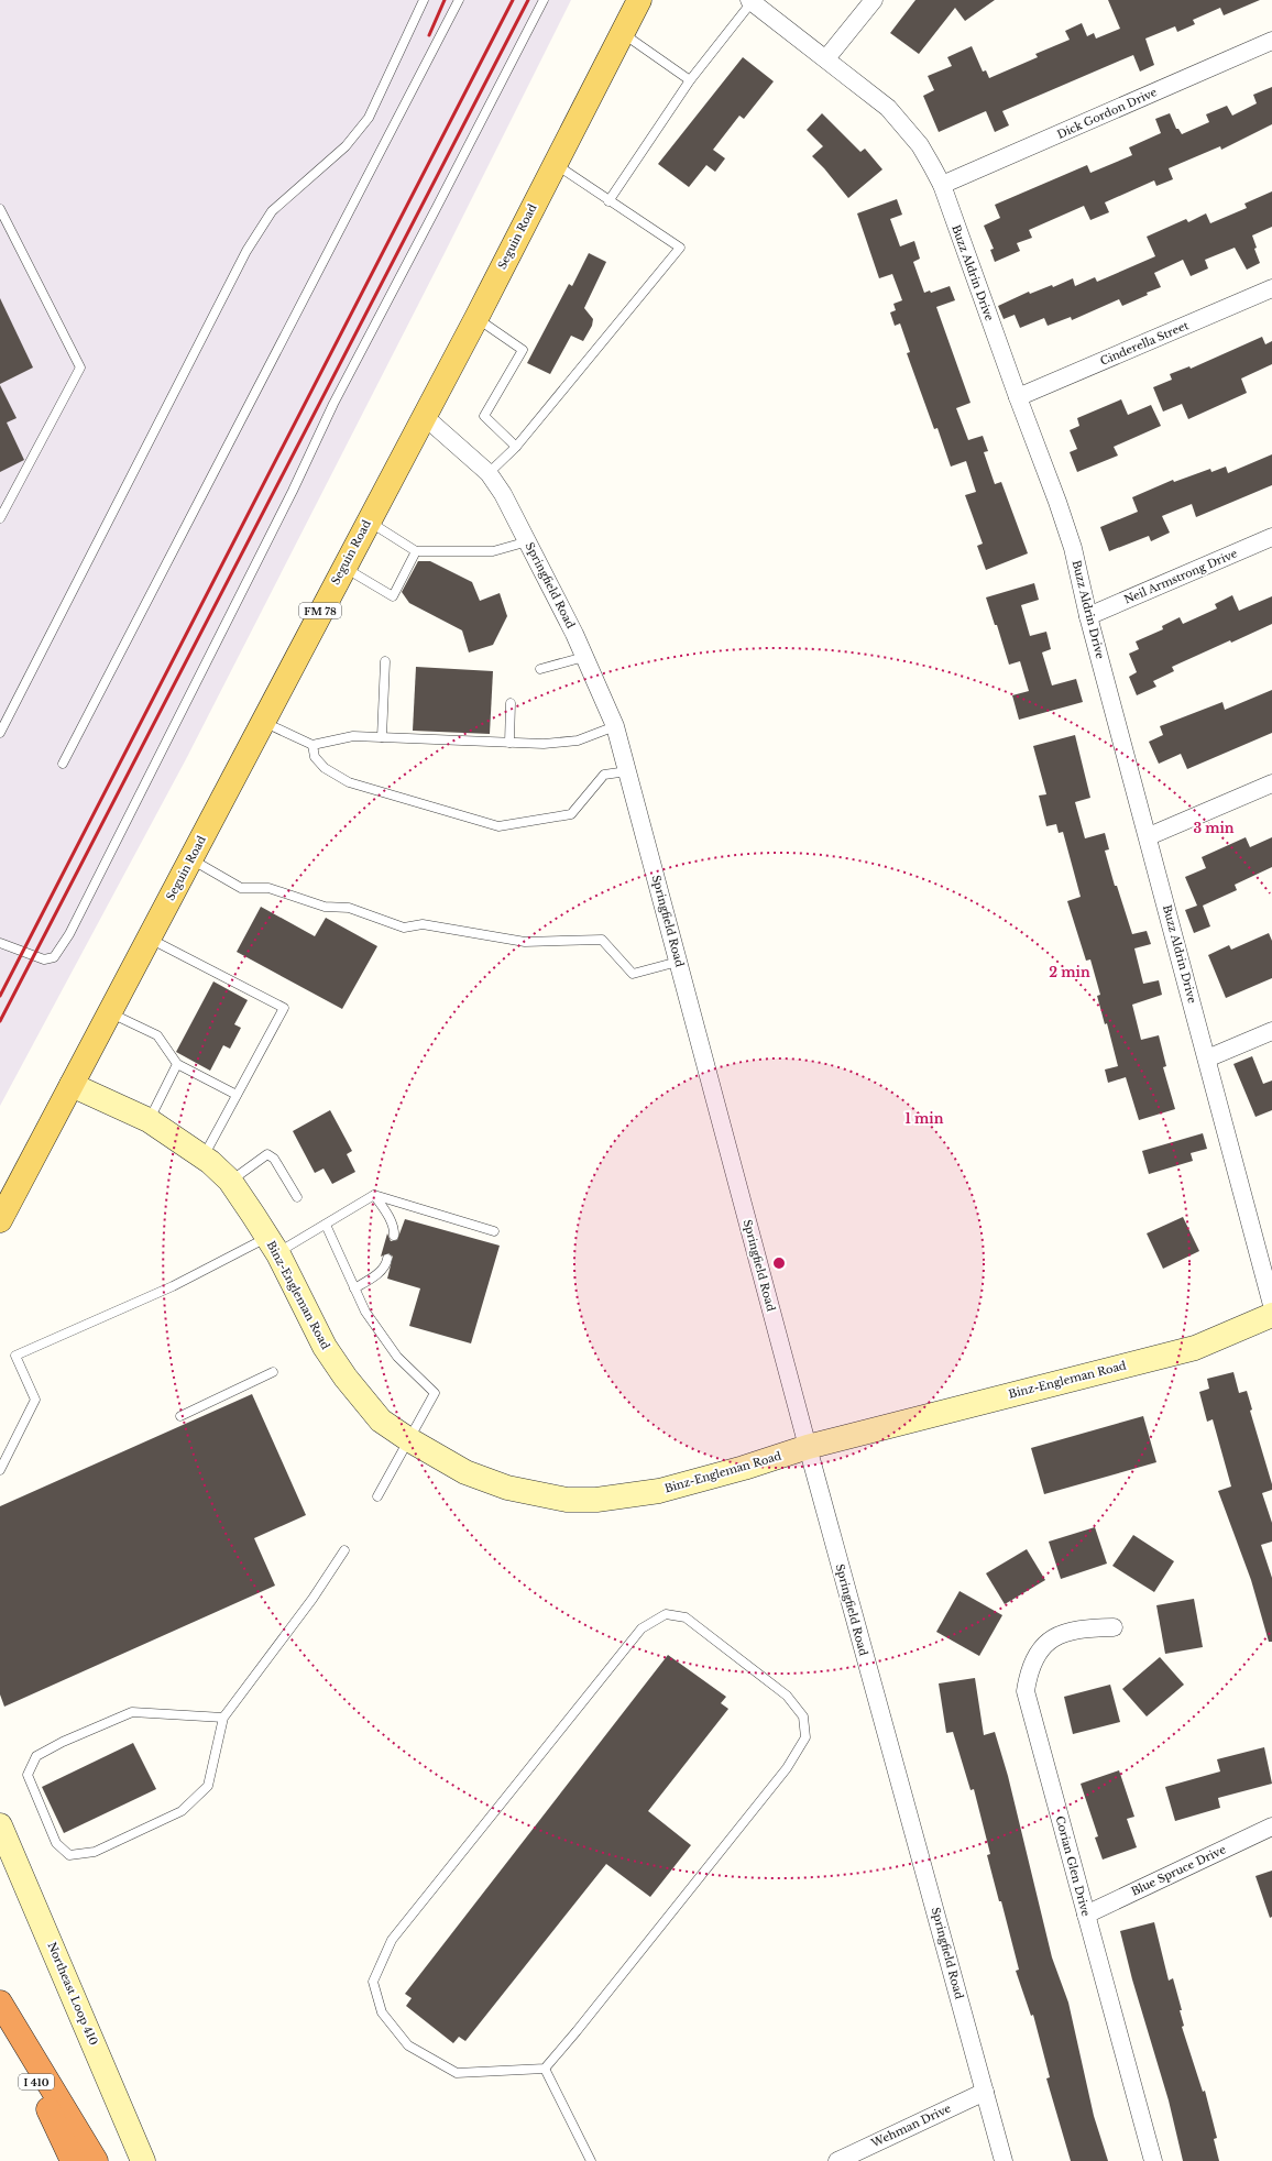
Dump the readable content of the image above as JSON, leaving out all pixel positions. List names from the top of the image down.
{
  "streets": {
    "highway": ["I 410"],
    "main road": ["Seguin Road", "FM 78"],
    "street": [
      "Dick Gordon Drive",
      "Buzz Aldrin Drive",
      "Cinderella Street",
      "Neil Armstrong Drive",
      "Springfield Road",
      "Binz-Engleman Road",
      "Corian Glen Drive",
      "Blue Spruce Drive",
      "Northeast Loop 410",
      "Wehman Drive"
    ]
  },
  "crossings": [
    ["Dick Gordon Drive", "Buzz Aldrin Drive"],
    ["Seguin Road", "Springfield Road"],
    ["Seguin Road", "Binz-Engleman Road"],
    ["Buzz Aldrin Drive", "Cinderella Street"],
    ["Buzz Aldrin Drive", "Neil Armstrong Drive"],
    ["Springfield Road", "Binz-Engleman Road"],
    ["Springfield Road", "Wehman Drive"],
    ["Corian Glen Drive", "Blue Spruce Drive"]
  ],
  "rings": ["3 min", "2 min", "1 min"]
}
